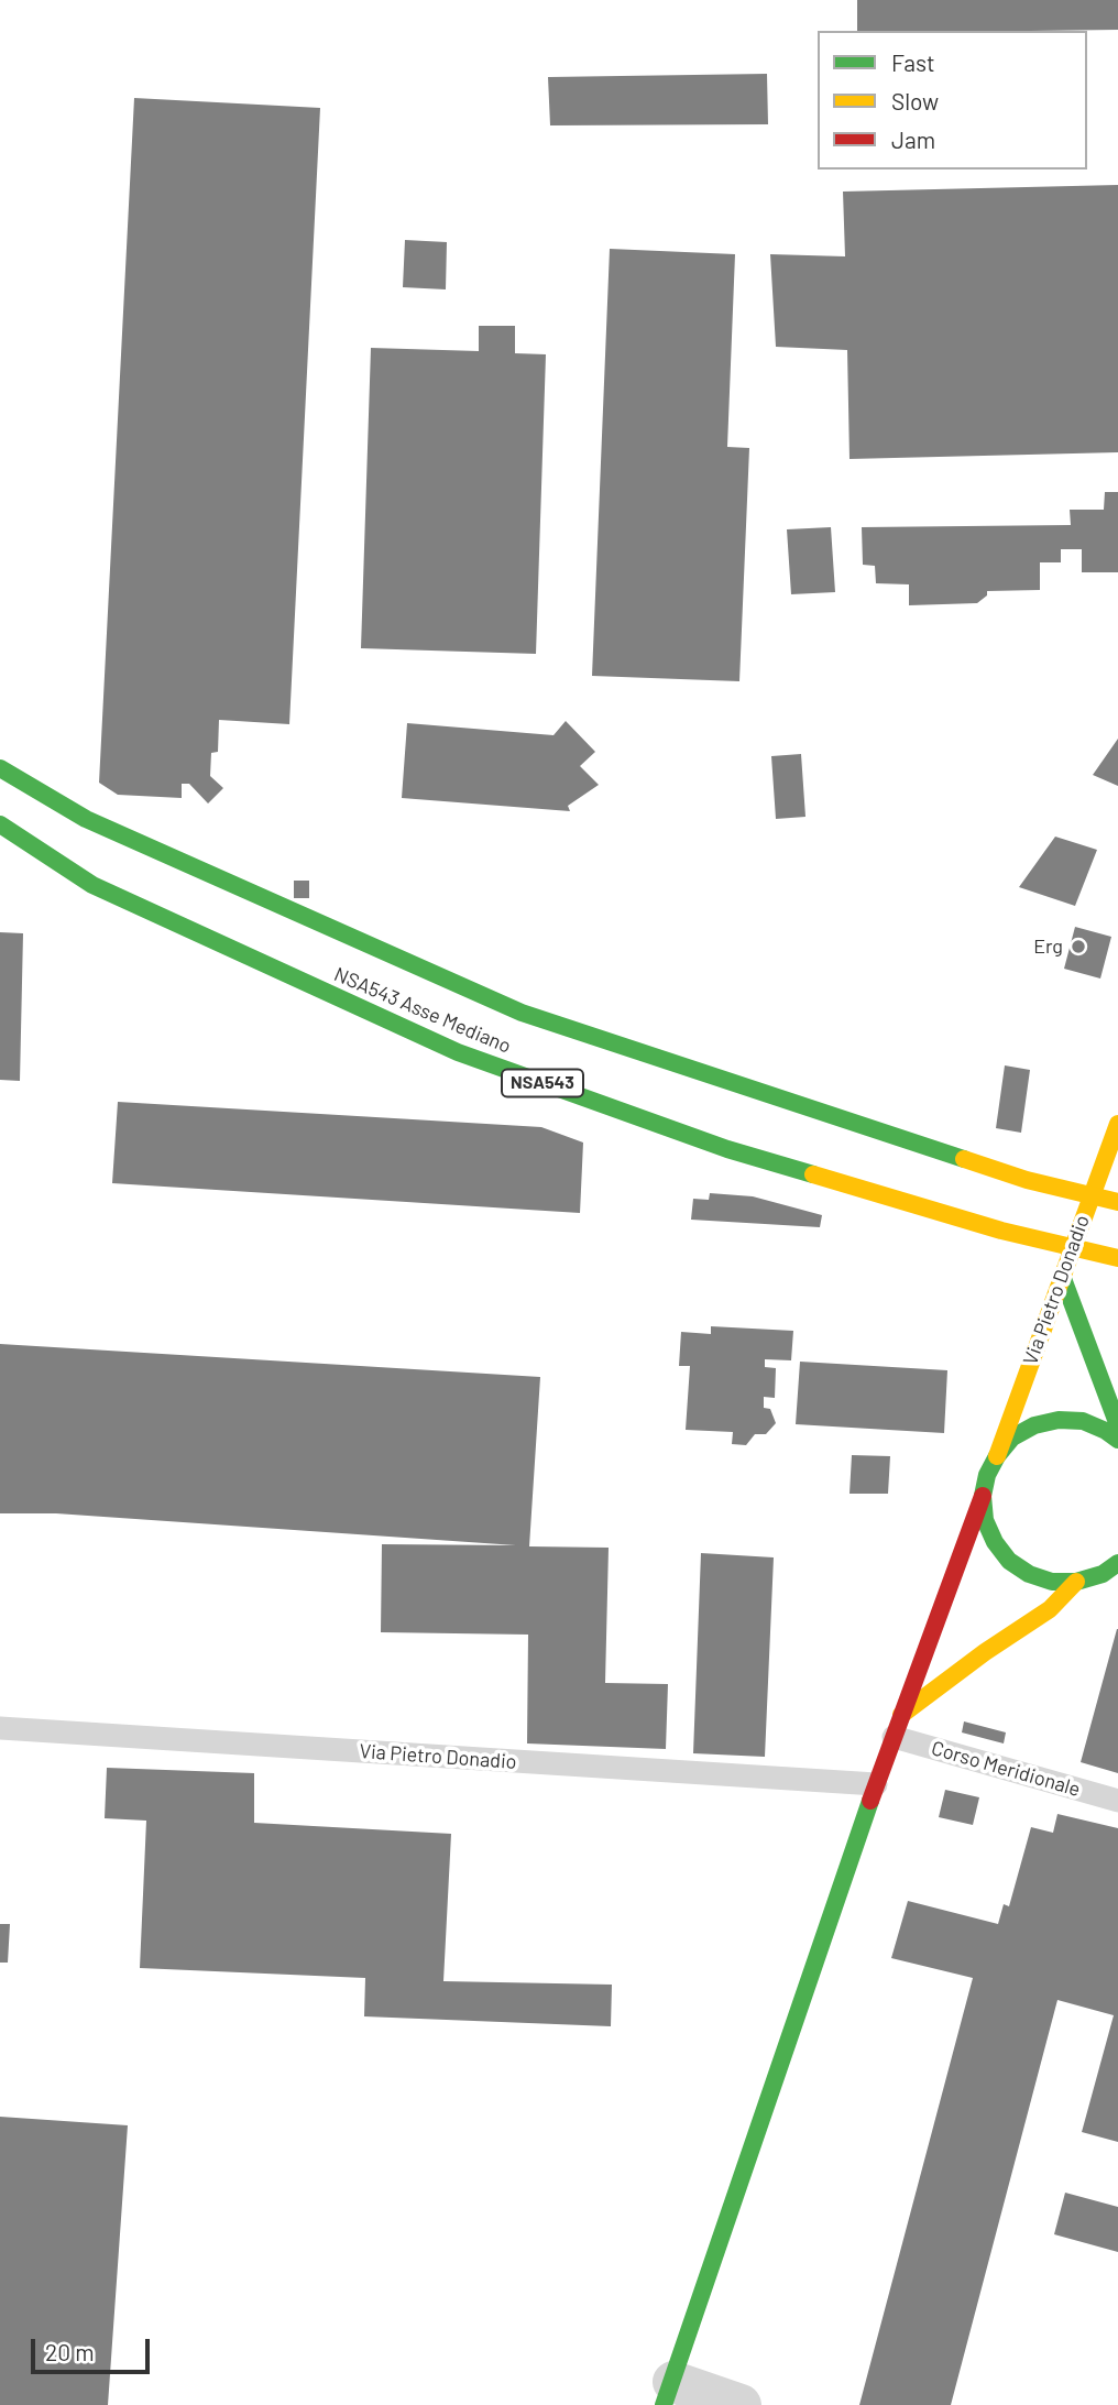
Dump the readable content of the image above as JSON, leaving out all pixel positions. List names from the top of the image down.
{
  "streets": {
    "main road": ["NSA543 Asse Mediano", "NSA543", "Via Pietro Donadio"],
    "lane": ["Corso Meridionale"]
  },
  "places": ["Erg"],
  "legend": ["Fast", "Slow", "Jam"],
  "scale_bar": "20 m"
}
